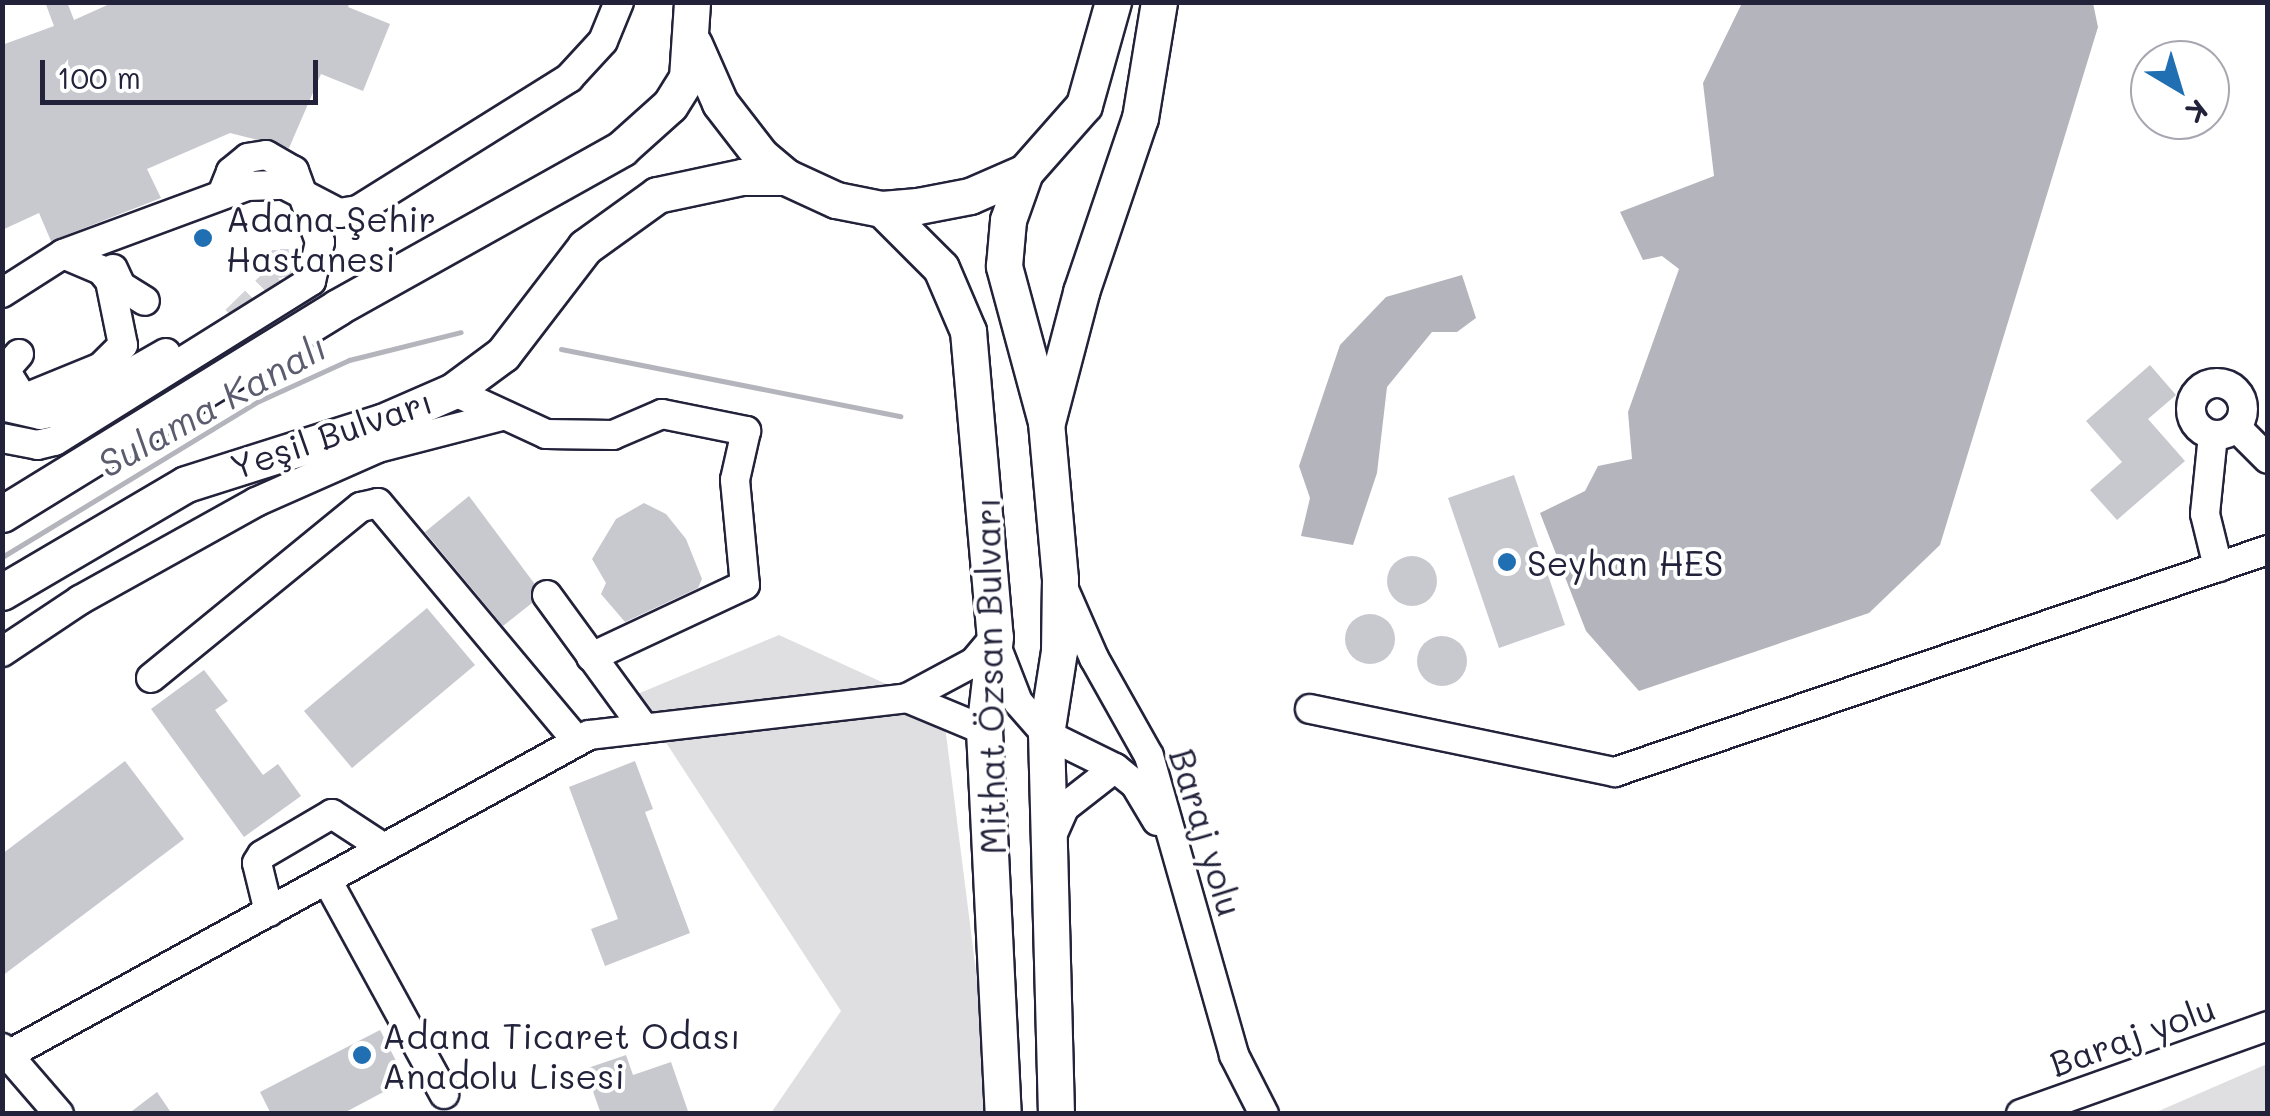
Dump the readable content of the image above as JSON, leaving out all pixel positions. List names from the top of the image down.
{
  "streets": {
    "main road": ["Yeşil Bulvarı", "Mithat Özsan Bulvarı"],
    "street": ["Baraj yolu"]
  },
  "crossings": [
    ["Mithat Özsan Bulvarı", "Baraj yolu"]
  ],
  "water": ["Sulama Kanalı"],
  "places": ["Adana Şehir Hastanesi", "Seyhan HES", "Adana Ticaret Odası Anadolu Lisesi"],
  "scale_bar": "100 m",
  "north": "bottom right"
}
